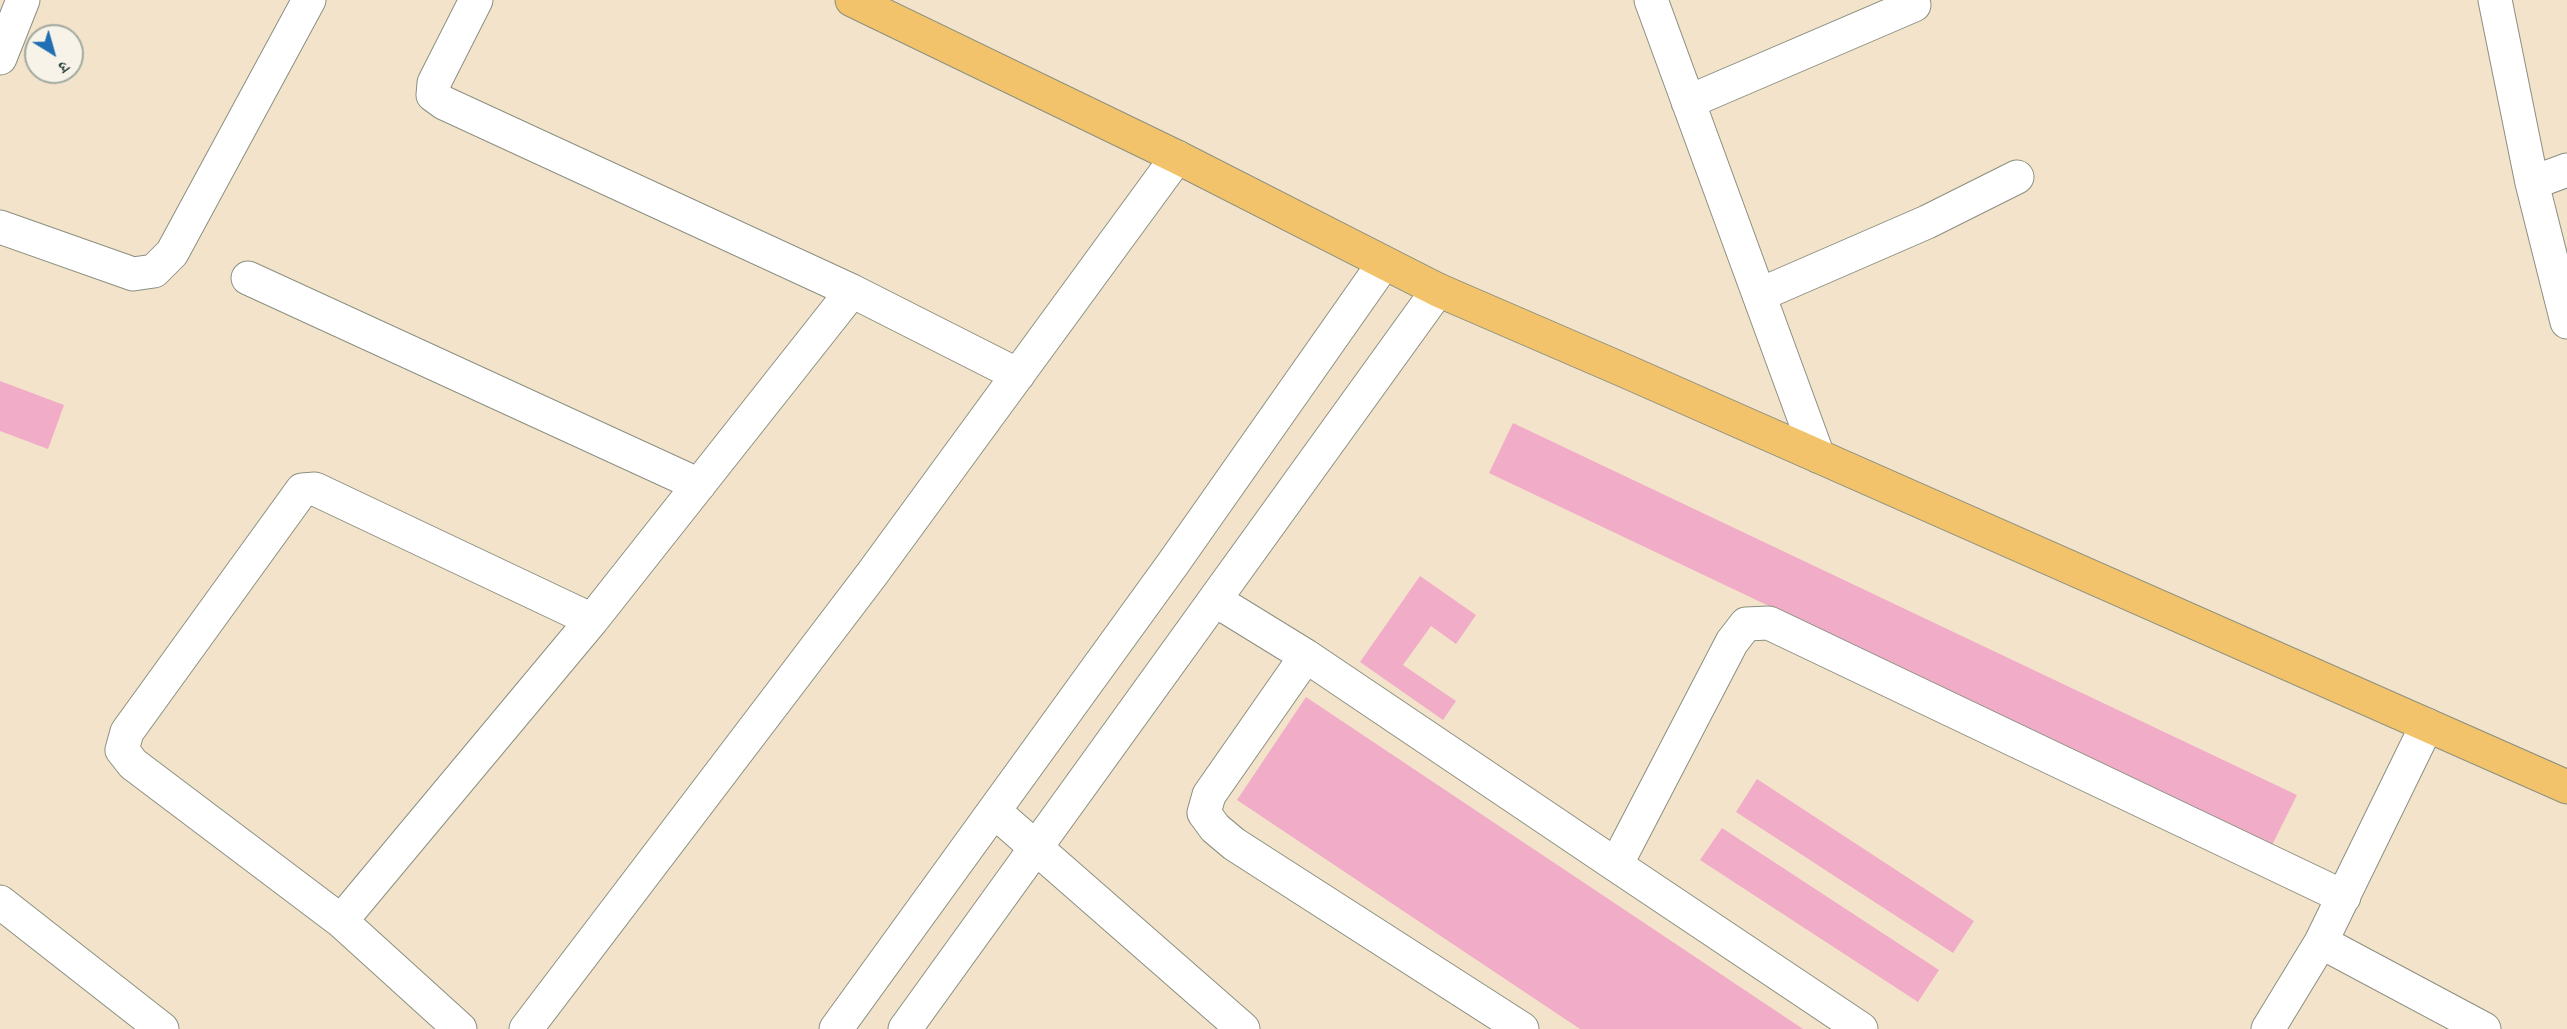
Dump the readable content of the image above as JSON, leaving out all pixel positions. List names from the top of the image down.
{
  "north": "bottom right"
}
